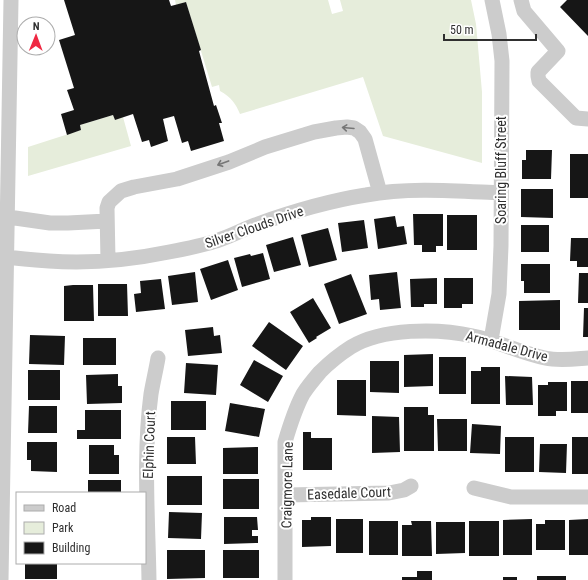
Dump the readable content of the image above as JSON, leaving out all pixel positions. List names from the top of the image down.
{
  "streets": {
    "street": [
      "Soaring Bluff Street",
      "Silver Clouds Drive",
      "Armadale Drive",
      "Elphin Court",
      "Craigmore Lane",
      "Easedale Court"
    ]
  },
  "crossings": [
    ["Soaring Bluff Street", "Silver Clouds Drive"],
    ["Soaring Bluff Street", "Armadale Drive"],
    ["Armadale Drive", "Craigmore Lane"],
    ["Craigmore Lane", "Easedale Court"]
  ],
  "legend": ["Road", "Park", "Building"],
  "scale_bar": "50 m",
  "north": "top"
}
